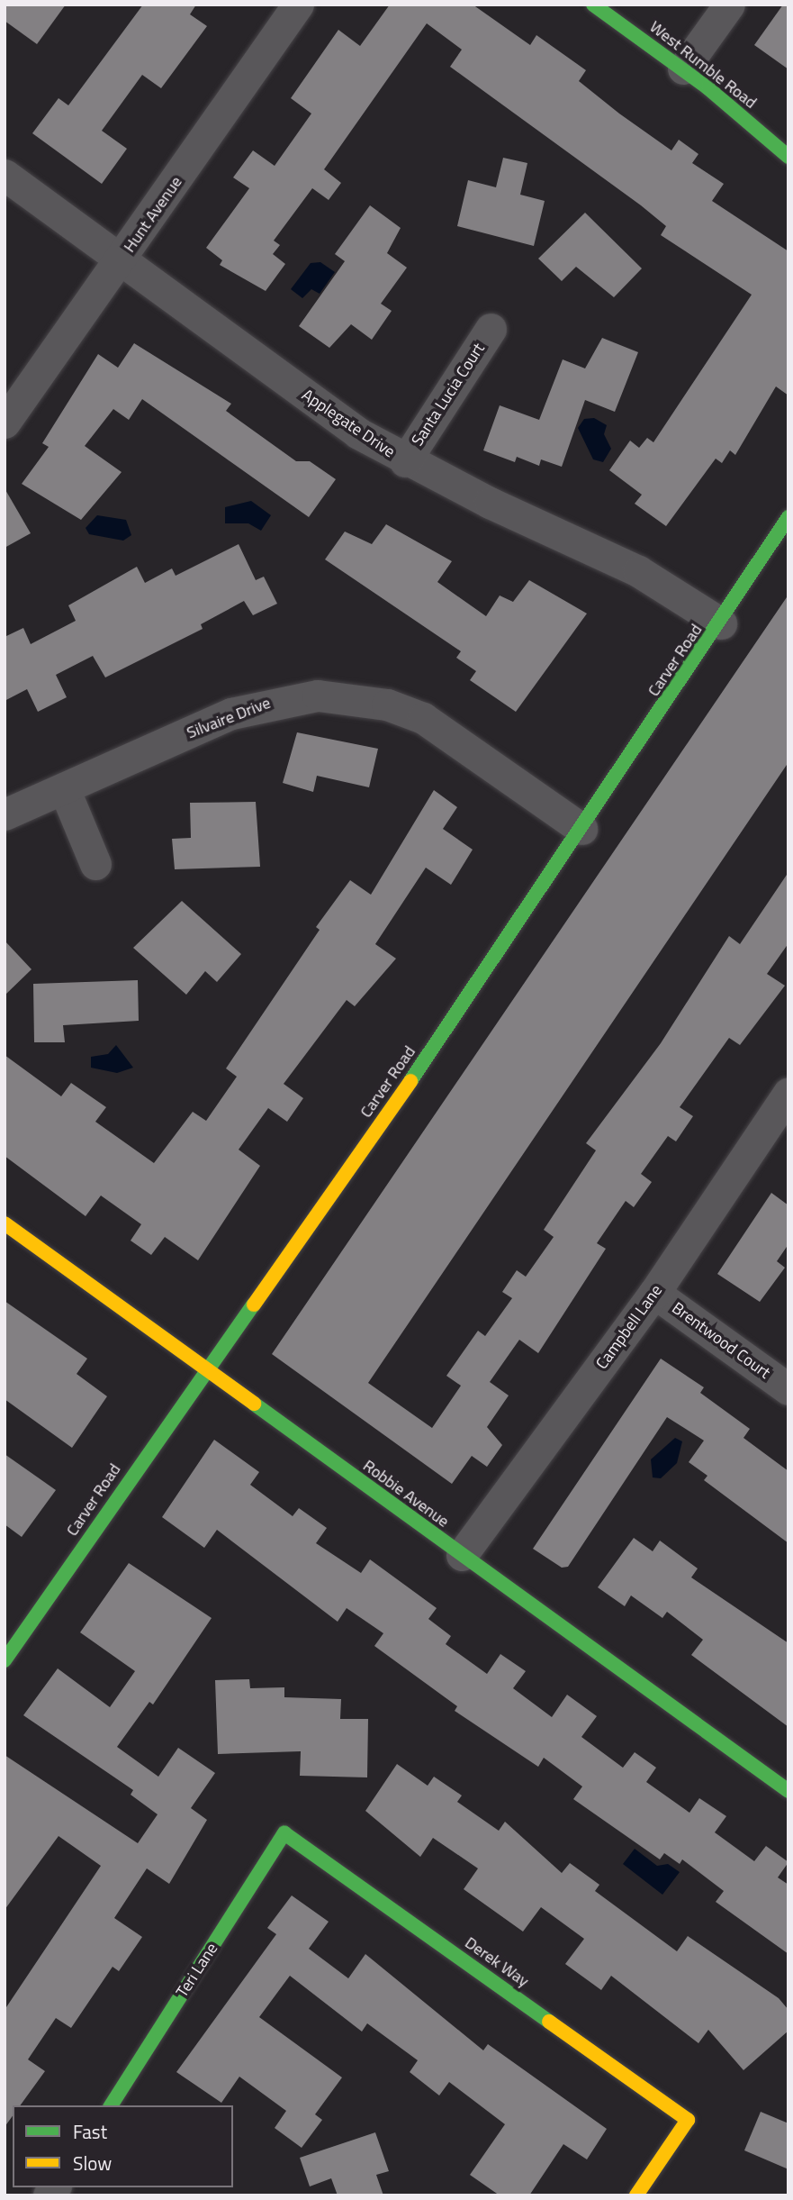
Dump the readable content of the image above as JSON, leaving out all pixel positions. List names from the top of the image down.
{
  "streets": {
    "street": [
      "West Rumble Road",
      "Hunt Avenue",
      "Santa Lucia Court",
      "Applegate Drive",
      "Carver Road",
      "Silvaire Drive",
      "Campbell Lane",
      "Brentwood Court",
      "Robbie Avenue",
      "Derek Way",
      "Teri Lane"
    ]
  },
  "crossings": [
    ["Hunt Avenue", "Applegate Drive"],
    ["Santa Lucia Court", "Applegate Drive"],
    ["Applegate Drive", "Carver Road"],
    ["Carver Road", "Silvaire Drive"],
    ["Carver Road", "Robbie Avenue"],
    ["Campbell Lane", "Brentwood Court"],
    ["Campbell Lane", "Robbie Avenue"],
    ["Derek Way", "Teri Lane"]
  ],
  "legend": ["Fast", "Slow"]
}
